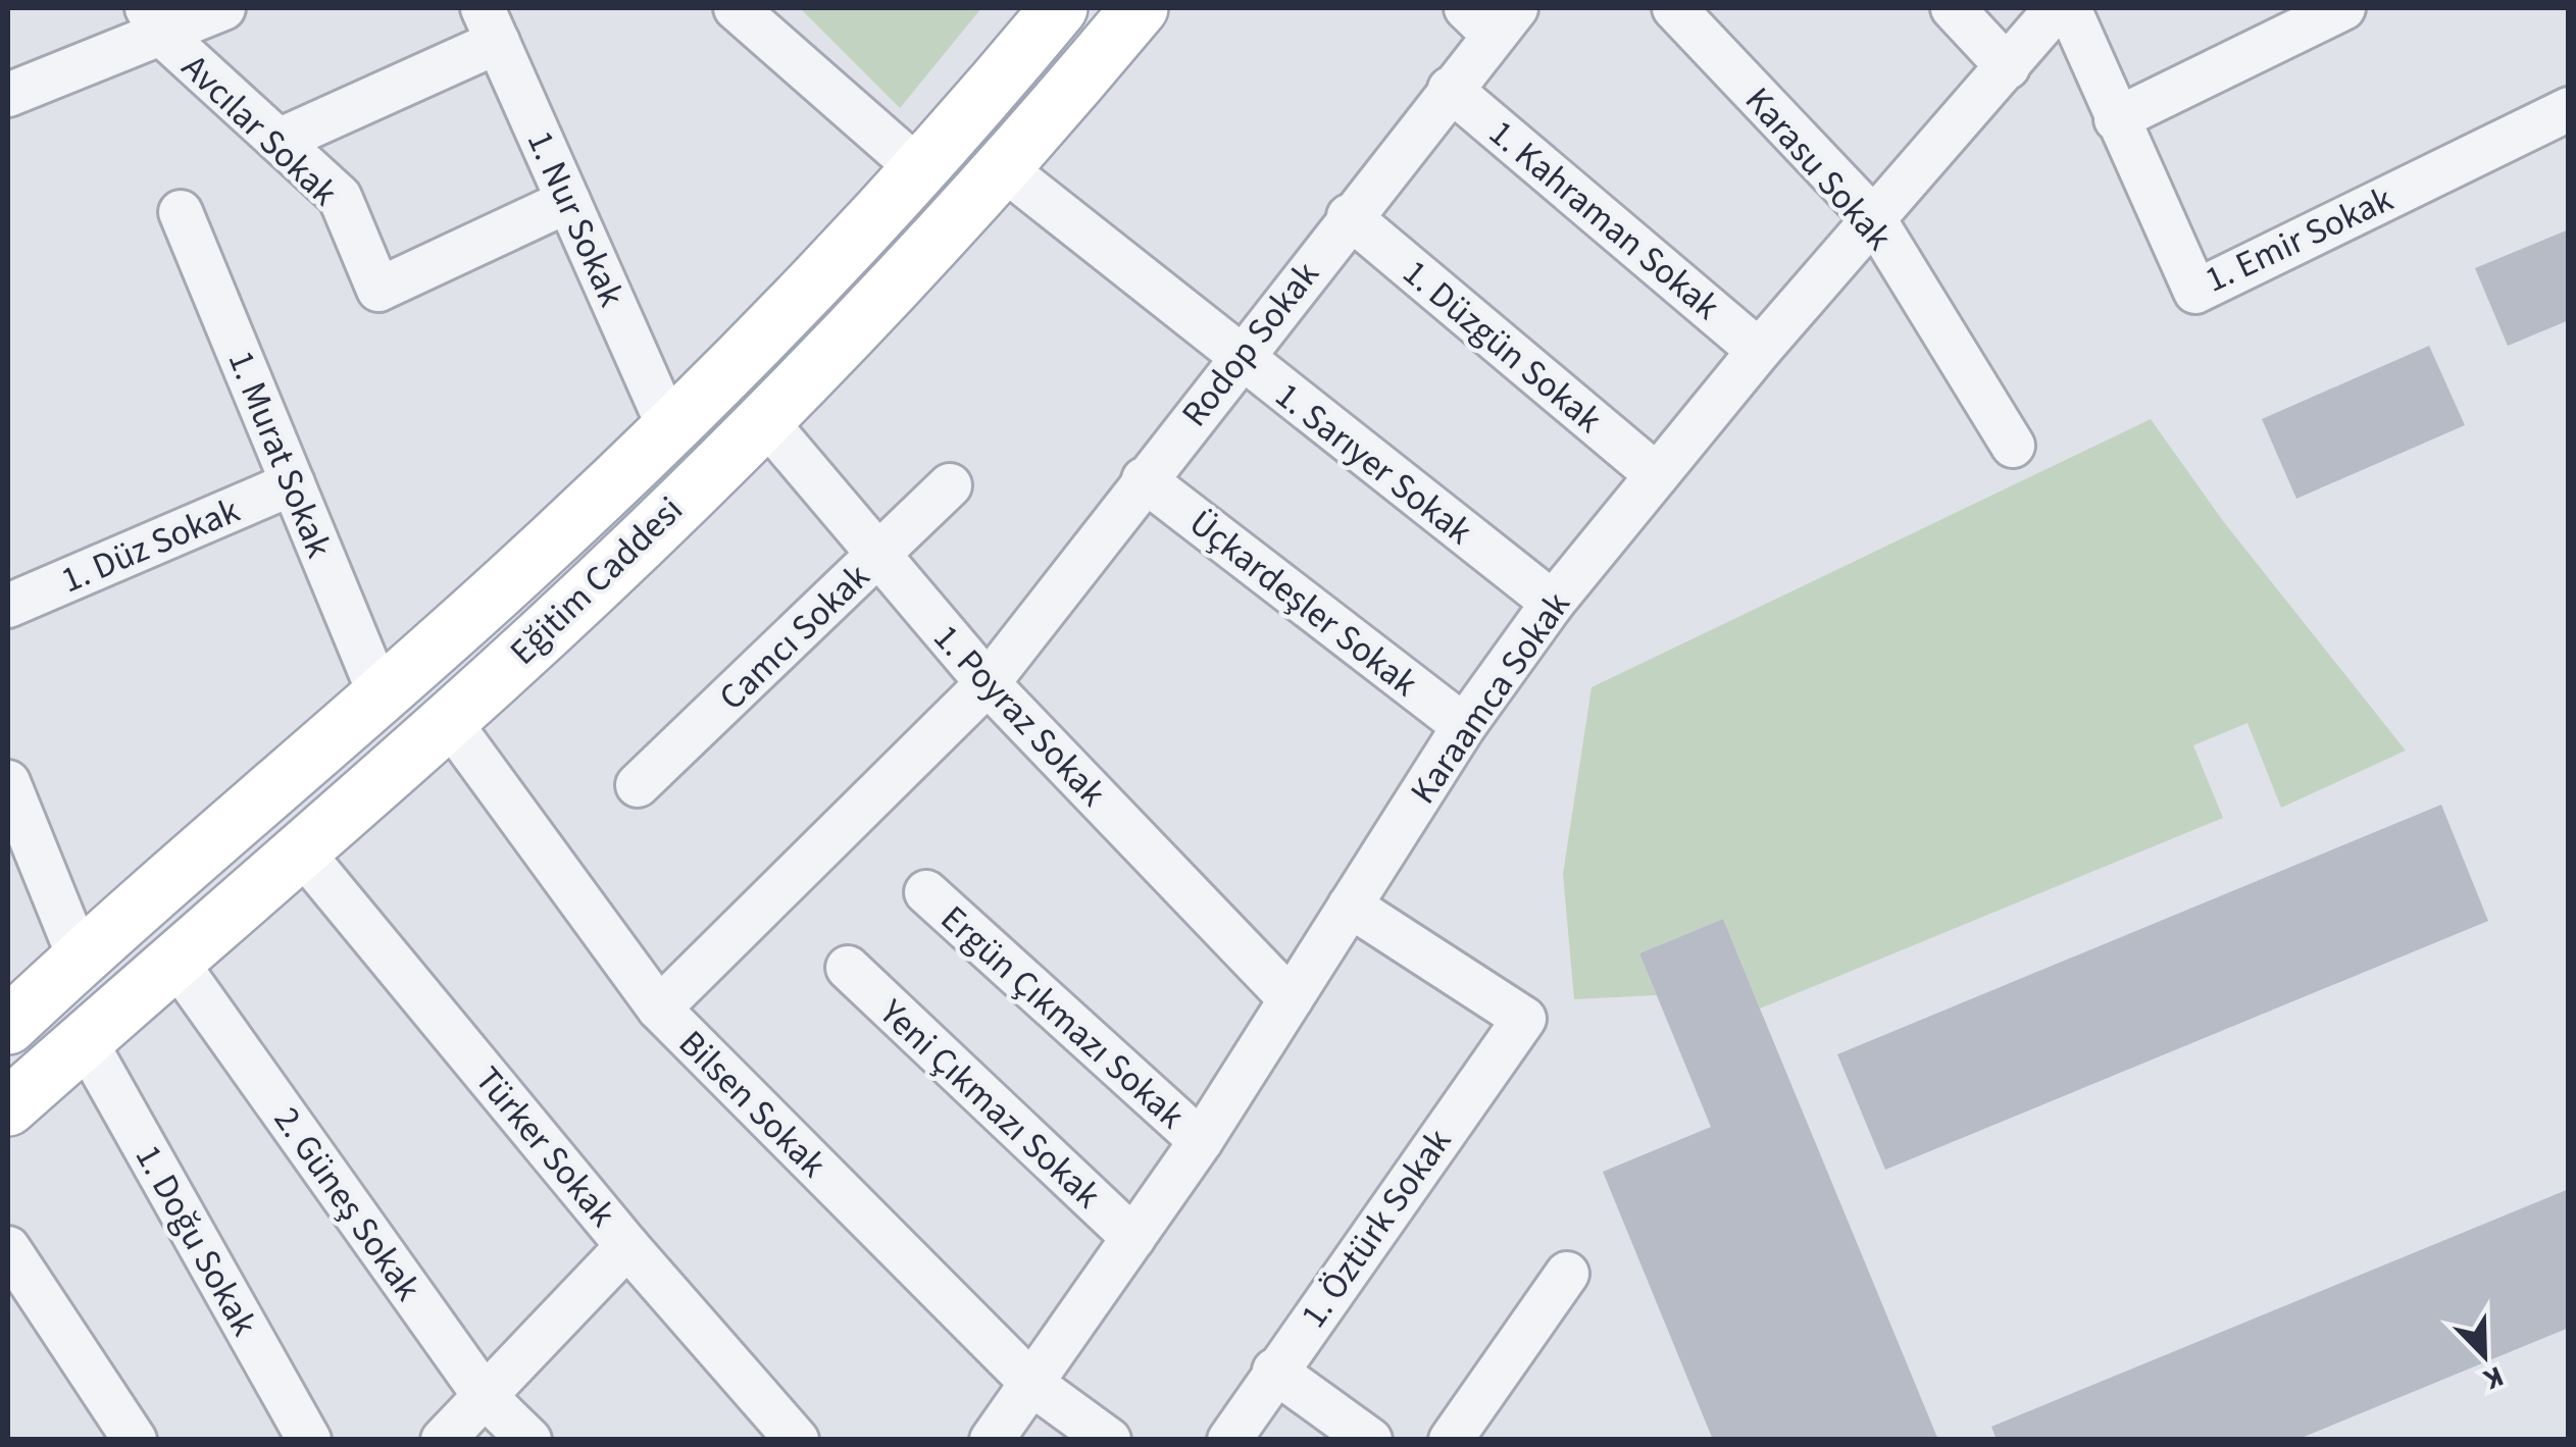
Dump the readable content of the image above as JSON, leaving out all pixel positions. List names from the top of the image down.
{
  "streets": {
    "main road": ["Eğitim Caddesi"],
    "street": [
      "Avcılar Sokak",
      "Karasu Sokak",
      "1. Nur Sokak",
      "1. Kahraman Sokak",
      "1. Emir Sokak",
      "Rodop Sokak",
      "1. Düzgün Sokak",
      "1. Murat Sokak",
      "1. Sarıyer Sokak",
      "1. Düz Sokak",
      "Üçkardeşler Sokak",
      "Camcı Sokak",
      "Karaamca Sokak",
      "1. Poyraz Sokak",
      "Ergün Çıkmazı Sokak",
      "Bilsen Sokak",
      "Yeni Çıkmazı Sokak",
      "Türker Sokak",
      "2. Güneş Sokak",
      "1. Öztürk Sokak",
      "1. Doğu Sokak"
    ]
  },
  "crossings": [
    ["Avcılar Sokak", "1. Nur Sokak"],
    ["Karasu Sokak", "Karaamca Sokak"],
    ["1. Nur Sokak", "Eğitim Caddesi"],
    ["1. Kahraman Sokak", "Rodop Sokak"],
    ["1. Kahraman Sokak", "Karaamca Sokak"],
    ["Rodop Sokak", "1. Düzgün Sokak"],
    ["Rodop Sokak", "1. Sarıyer Sokak"],
    ["Rodop Sokak", "Üçkardeşler Sokak"],
    ["Rodop Sokak", "1. Poyraz Sokak"],
    ["Rodop Sokak", "Bilsen Sokak"],
    ["1. Düzgün Sokak", "Karaamca Sokak"],
    ["1. Murat Sokak", "1. Düz Sokak"],
    ["1. Murat Sokak", "Eğitim Caddesi"],
    ["1. Sarıyer Sokak", "Eğitim Caddesi"],
    ["1. Sarıyer Sokak", "Karaamca Sokak"],
    ["Eğitim Caddesi", "1. Poyraz Sokak"],
    ["Eğitim Caddesi", "Bilsen Sokak"],
    ["Eğitim Caddesi", "Türker Sokak"],
    ["Eğitim Caddesi", "2. Güneş Sokak"],
    ["Eğitim Caddesi", "1. Doğu Sokak"],
    ["Üçkardeşler Sokak", "Karaamca Sokak"],
    ["Camcı Sokak", "1. Poyraz Sokak"],
    ["Karaamca Sokak", "1. Poyraz Sokak"],
    ["Karaamca Sokak", "Ergün Çıkmazı Sokak"],
    ["Karaamca Sokak", "Bilsen Sokak"],
    ["Karaamca Sokak", "Yeni Çıkmazı Sokak"],
    ["Karaamca Sokak", "1. Öztürk Sokak"]
  ],
  "north": "bottom right"
}
